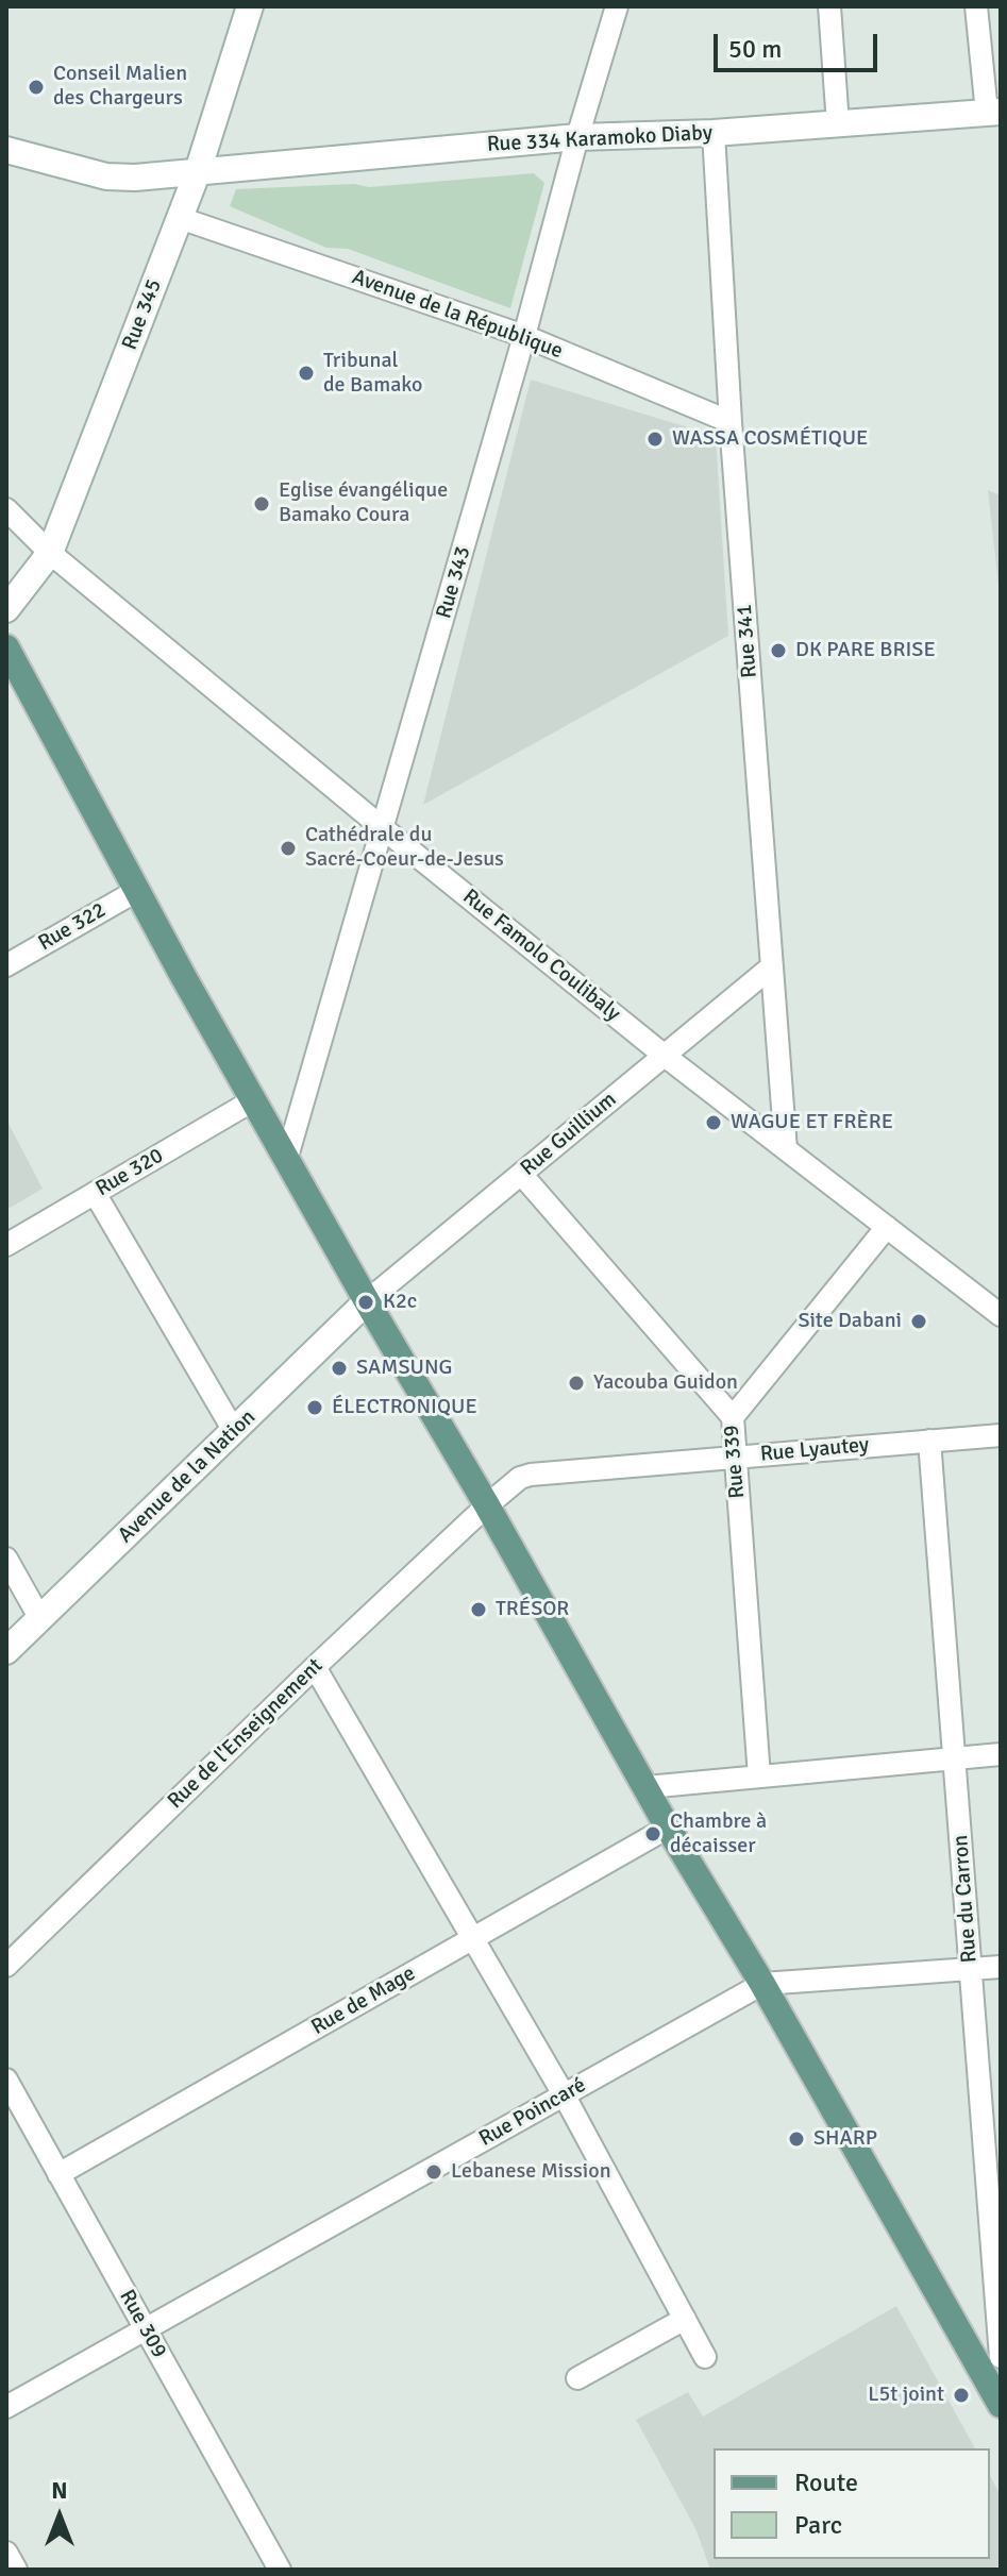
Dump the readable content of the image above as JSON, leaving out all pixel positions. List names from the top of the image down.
{
  "streets": {
    "street": [
      "Rue 334 Karamoko Diaby",
      "Rue 345",
      "Avenue de la République",
      "Rue 343",
      "Rue 341",
      "Rue 322",
      "Rue Famolo Coulibaly",
      "Rue Guillium",
      "Rue 320",
      "Rue Lyautey",
      "Rue 339",
      "Avenue de la Nation",
      "Rue de l'Enseignement",
      "Rue du Carron",
      "Rue de Mage",
      "Rue Poincaré",
      "Rue 309"
    ]
  },
  "crossings": [
    ["Rue 334 Karamoko Diaby", "Rue 345"],
    ["Rue 334 Karamoko Diaby", "Rue 343"],
    ["Rue 334 Karamoko Diaby", "Rue 341"],
    ["Rue 345", "Avenue de la République"],
    ["Rue 345", "Rue Famolo Coulibaly"],
    ["Avenue de la République", "Rue 343"],
    ["Avenue de la République", "Rue 341"],
    ["Rue 343", "Rue Famolo Coulibaly"],
    ["Rue 341", "Rue Famolo Coulibaly"],
    ["Rue 341", "Rue Guillium"],
    ["Rue Famolo Coulibaly", "Rue Guillium"],
    ["Rue Guillium", "Rue 339"],
    ["Rue Guillium", "Avenue de la Nation"],
    ["Rue Lyautey", "Rue 339"],
    ["Rue Lyautey", "Rue de l'Enseignement"],
    ["Rue Lyautey", "Rue du Carron"],
    ["Rue du Carron", "Rue Poincaré"],
    ["Rue de Mage", "Rue 309"],
    ["Rue Poincaré", "Rue 309"]
  ],
  "places": [
    "Conseil Malien des Chargeurs",
    "Tribunal de Bamako",
    "WASSA COSMÉTIQUE",
    "Eglise évangélique Bamako Coura",
    "DK PARE BRISE",
    "Cathédrale du Sacré-Coeur-de-Jesus",
    "WAGUE ET FRÈRE",
    "K2c",
    "Site Dabani",
    "SAMSUNG",
    "Yacouba Guidon",
    "ÉLECTRONIQUE",
    "TRÉSOR",
    "Chambre à décaisser",
    "SHARP",
    "Lebanese Mission",
    "L5t joint"
  ],
  "legend": ["Route", "Parc"],
  "scale_bar": "50 m",
  "north": "top"
}
